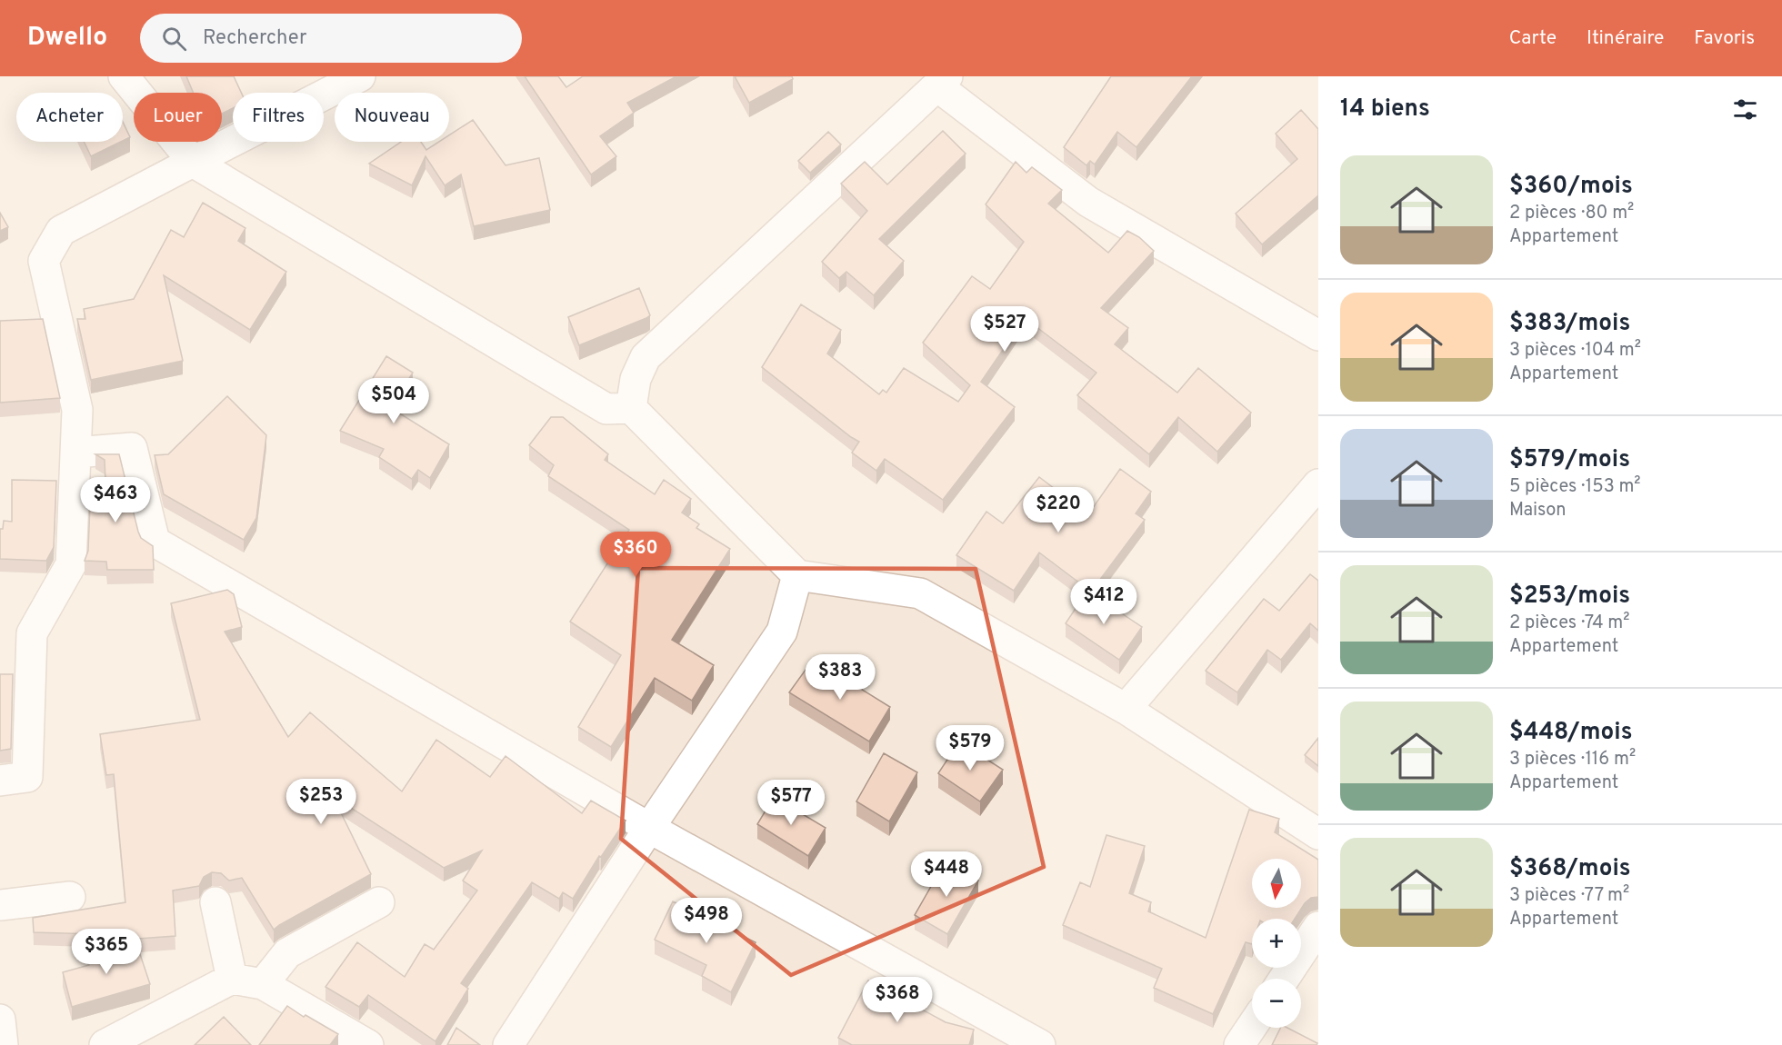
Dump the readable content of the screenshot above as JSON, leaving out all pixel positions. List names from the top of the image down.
{
  "north": "bottom",
  "page": {
    "header": "Dwello",
    "search": "Rechercher",
    "nav": ["Carte", "Itinéraire", "Favoris"],
    "heading": "14 biens",
    "chip": [
      "Acheter",
      "Louer",
      "Filtres",
      "Nouveau"
    ],
    "list": [
      {
        "name": "$360/mois",
        "note": "2 pièces · 80 m² · Appartement"
      },
      {
        "name": "$383/mois",
        "note": "3 pièces · 104 m² · Appartement"
      },
      {
        "name": "$579/mois",
        "note": "5 pièces · 153 m² · Maison"
      },
      {
        "name": "$253/mois",
        "note": "2 pièces · 74 m² · Appartement"
      },
      {
        "name": "$448/mois",
        "note": "3 pièces · 116 m² · Appartement"
      },
      {
        "name": "$368/mois",
        "note": "3 pièces · 77 m² · Appartement"
      }
    ],
    "price": [
      "$527",
      "$504",
      "$463",
      "$220",
      "$360",
      "$412",
      "$383",
      "$579",
      "$253",
      "$577",
      "$448",
      "$498",
      "$365",
      "$368"
    ],
    "map_buttons": ["+", "−"]
  }
}
